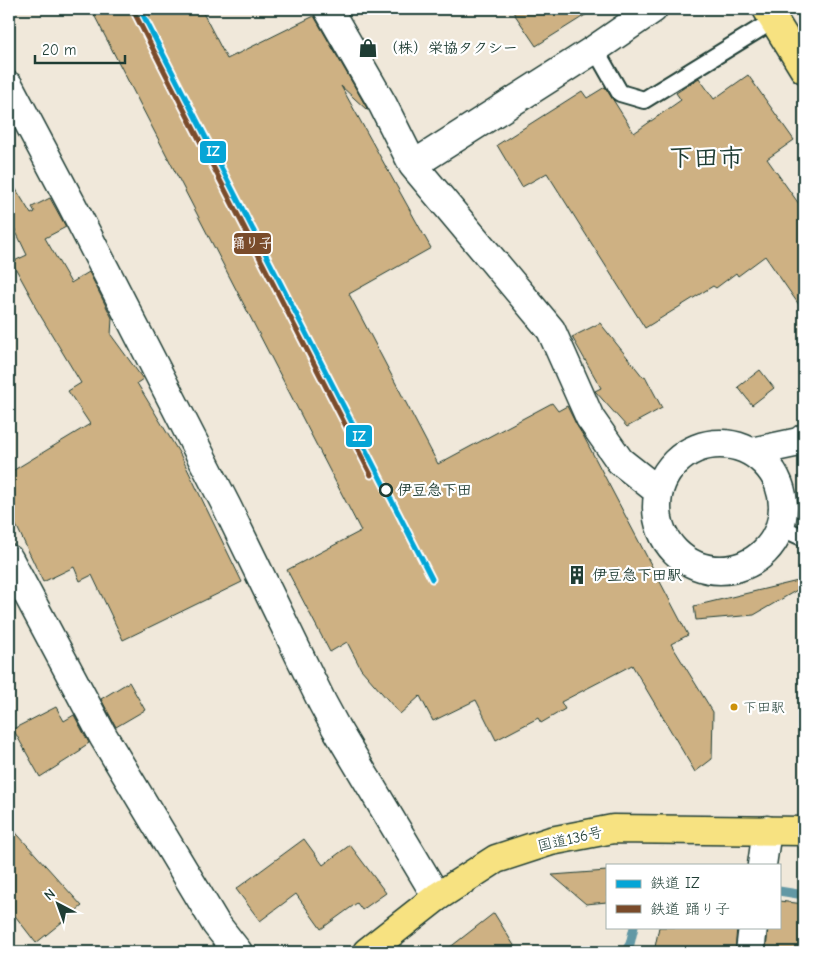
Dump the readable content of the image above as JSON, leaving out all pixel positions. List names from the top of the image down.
{
  "streets": {
    "highway": ["国道136号"]
  },
  "districts": ["下田市"],
  "places": {
    "shop": ["（株）栄協タクシー"],
    "other": ["伊豆急下田", "下田駅"],
    "building": ["伊豆急下田駅"]
  },
  "lines": ["rail line IZ", "rail line 踊り子"],
  "legend": ["鉄道 IZ", "鉄道 踊り子"],
  "scale_bar": "20 m",
  "north": "top left"
}
